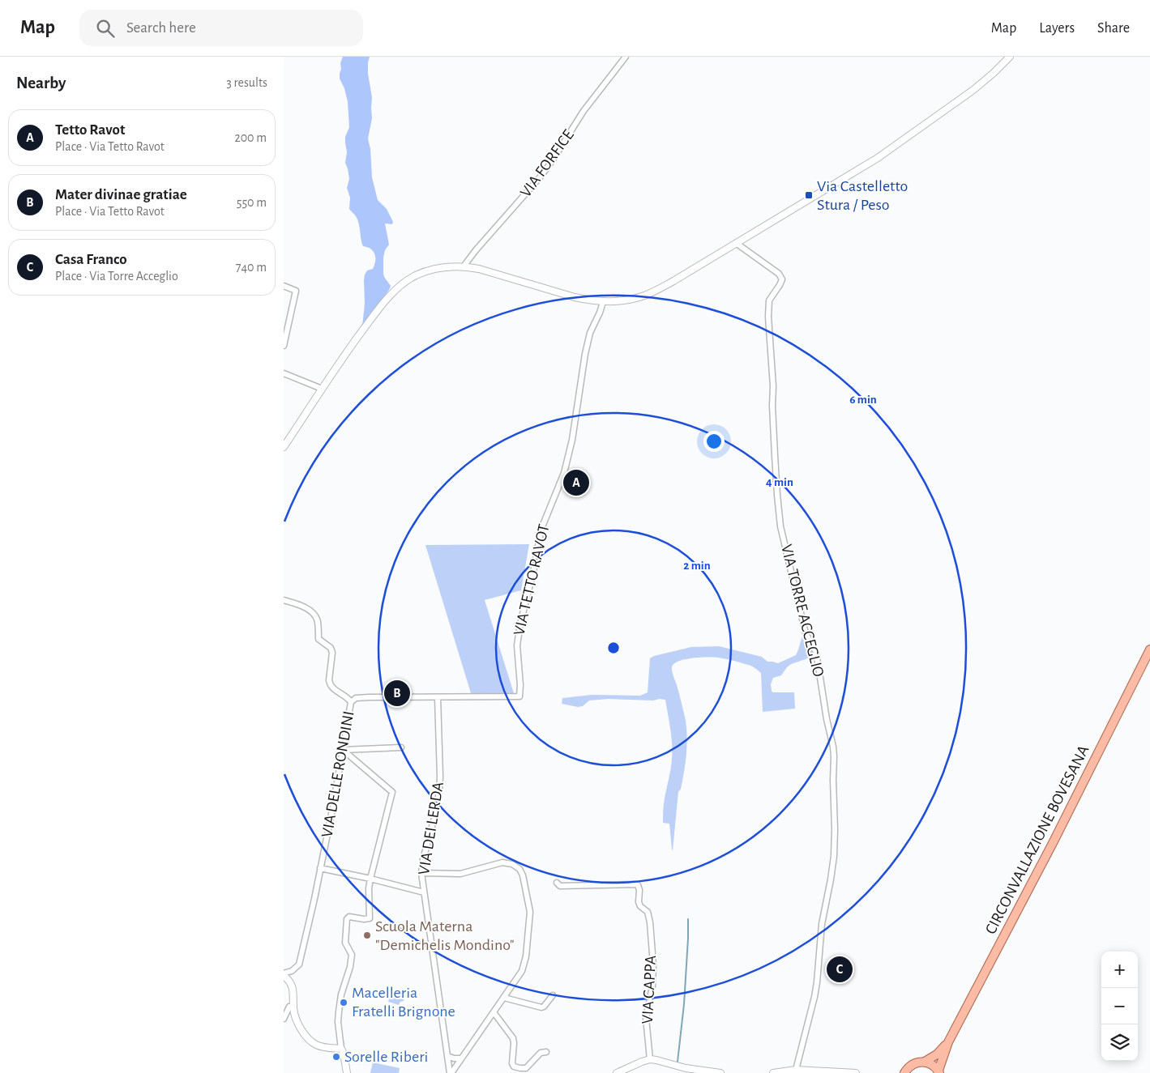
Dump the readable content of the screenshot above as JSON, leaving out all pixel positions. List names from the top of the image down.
{
  "streets": {
    "main road": ["CIRCONVALLAZIONE BOVESANA"],
    "street": [
      "VIA FORFICE",
      "VIA TETTO RAVOT",
      "VIA TORRE ACCEGLIO",
      "VIA DELLE RONDINI",
      "VIA DEI LERDA",
      "VIA CAPPA"
    ]
  },
  "crossings": [
    ["VIA TETTO RAVOT", "VIA DELLE RONDINI"],
    ["VIA TETTO RAVOT", "VIA DEI LERDA"]
  ],
  "places": {
    "transit": ["Via Castelletto Stura / Peso"],
    "other": ["Scuola Materna \"Demichelis Mondino\"", "Macelleria Fratelli Brignone", "Sorelle Riberi"]
  },
  "page": {
    "header": "Map",
    "search": "Search here",
    "nav": ["Map", "Layers", "Share"],
    "heading": ["Nearby", "3 results"],
    "list": [
      {
        "mark": "A",
        "name": "Tetto Ravot",
        "note": "Place · Via Tetto Ravot",
        "value": "200 m"
      },
      {
        "mark": "B",
        "name": "Mater divinae gratiae",
        "note": "Place · Via Tetto Ravot",
        "value": "550 m"
      },
      {
        "mark": "C",
        "name": "Casa Franco",
        "note": "Place · Via Torre Acceglio",
        "value": "740 m"
      }
    ],
    "pins": ["A", "B", "C"],
    "map_buttons": ["+", "−"]
  },
  "rings": ["6 min", "4 min", "2 min"]
}
